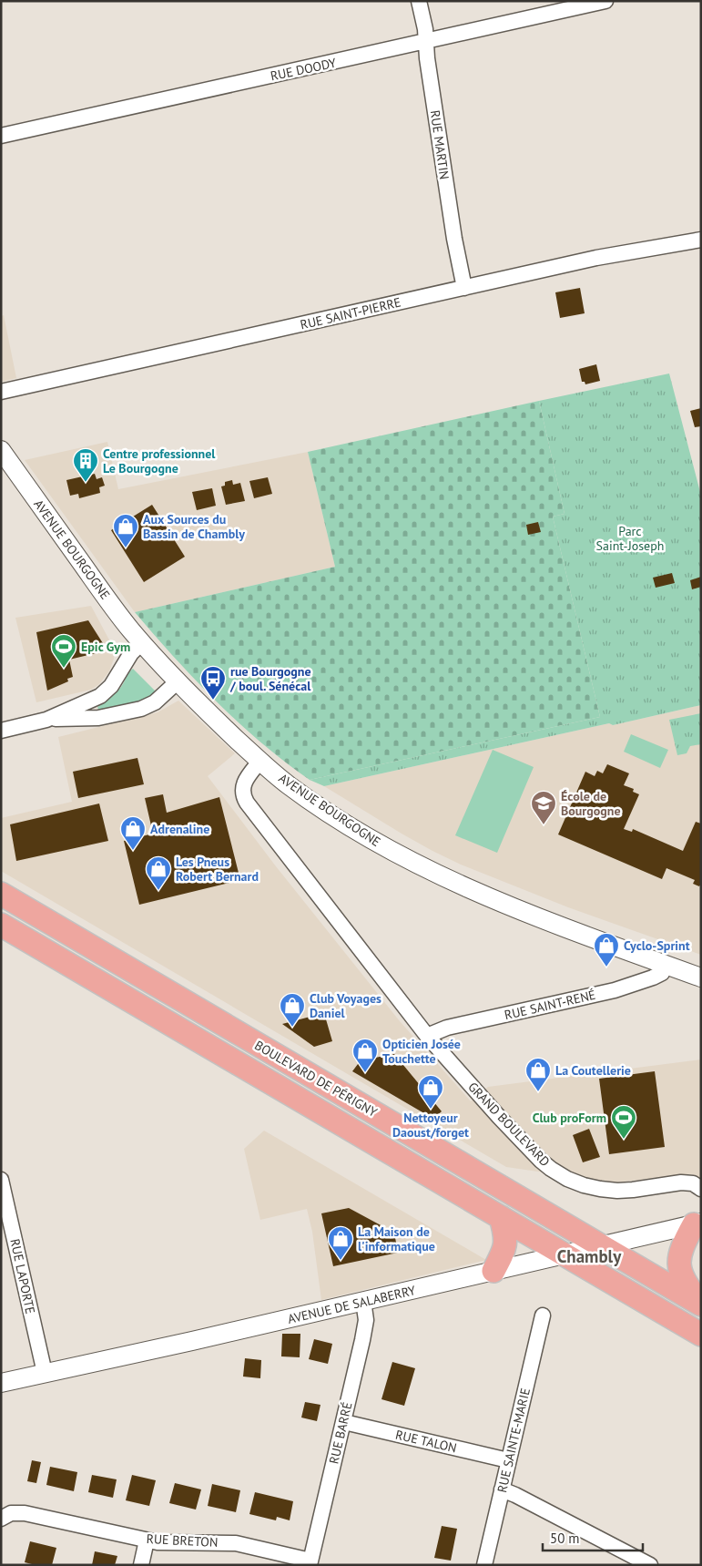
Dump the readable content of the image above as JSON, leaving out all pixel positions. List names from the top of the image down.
{
  "streets": {
    "main road": ["BOULEVARD DE PÉRIGNY"],
    "street": [
      "RUE DOODY",
      "RUE MARTIN",
      "RUE SAINT-PIERRE",
      "AVENUE BOURGOGNE",
      "RUE SAINT-RENÉ",
      "GRAND BOULEVARD",
      "RUE LAPORTE",
      "AVENUE DE SALABERRY",
      "RUE BARRÉ",
      "RUE SAINTE-MARIE",
      "RUE TALON",
      "RUE BRETON"
    ]
  },
  "crossings": [
    ["RUE DOODY", "RUE MARTIN"],
    ["RUE MARTIN", "RUE SAINT-PIERRE"],
    ["AVENUE BOURGOGNE", "RUE SAINT-RENÉ"],
    ["AVENUE BOURGOGNE", "GRAND BOULEVARD"],
    ["RUE SAINT-RENÉ", "GRAND BOULEVARD"],
    ["BOULEVARD DE PÉRIGNY", "AVENUE DE SALABERRY"],
    ["RUE LAPORTE", "AVENUE DE SALABERRY"],
    ["AVENUE DE SALABERRY", "RUE BARRÉ"],
    ["RUE BARRÉ", "RUE TALON"],
    ["RUE BARRÉ", "RUE BRETON"],
    ["RUE SAINTE-MARIE", "RUE TALON"]
  ],
  "districts": ["Chambly"],
  "parks": ["Parc Saint-Joseph"],
  "places": {
    "building": ["Centre professionnel Le Bourgogne"],
    "shop": [
      "Aux Sources du Bassin de Chambly",
      "Adrenaline",
      "Les Pneus Robert Bernard",
      "Cyclo-Sprint",
      "Club Voyages Daniel",
      "Opticien Josée Touchette",
      "La Coutellerie",
      "Nettoyeur Daoust/forget",
      "La Maison de l'informatique"
    ],
    "sports": ["Epic Gym", "Club proForm"],
    "bus stop": ["rue Bourgogne / boul. Sénécal"],
    "school or university": ["École de Bourgogne"]
  },
  "scale_bar": "50 m"
}
